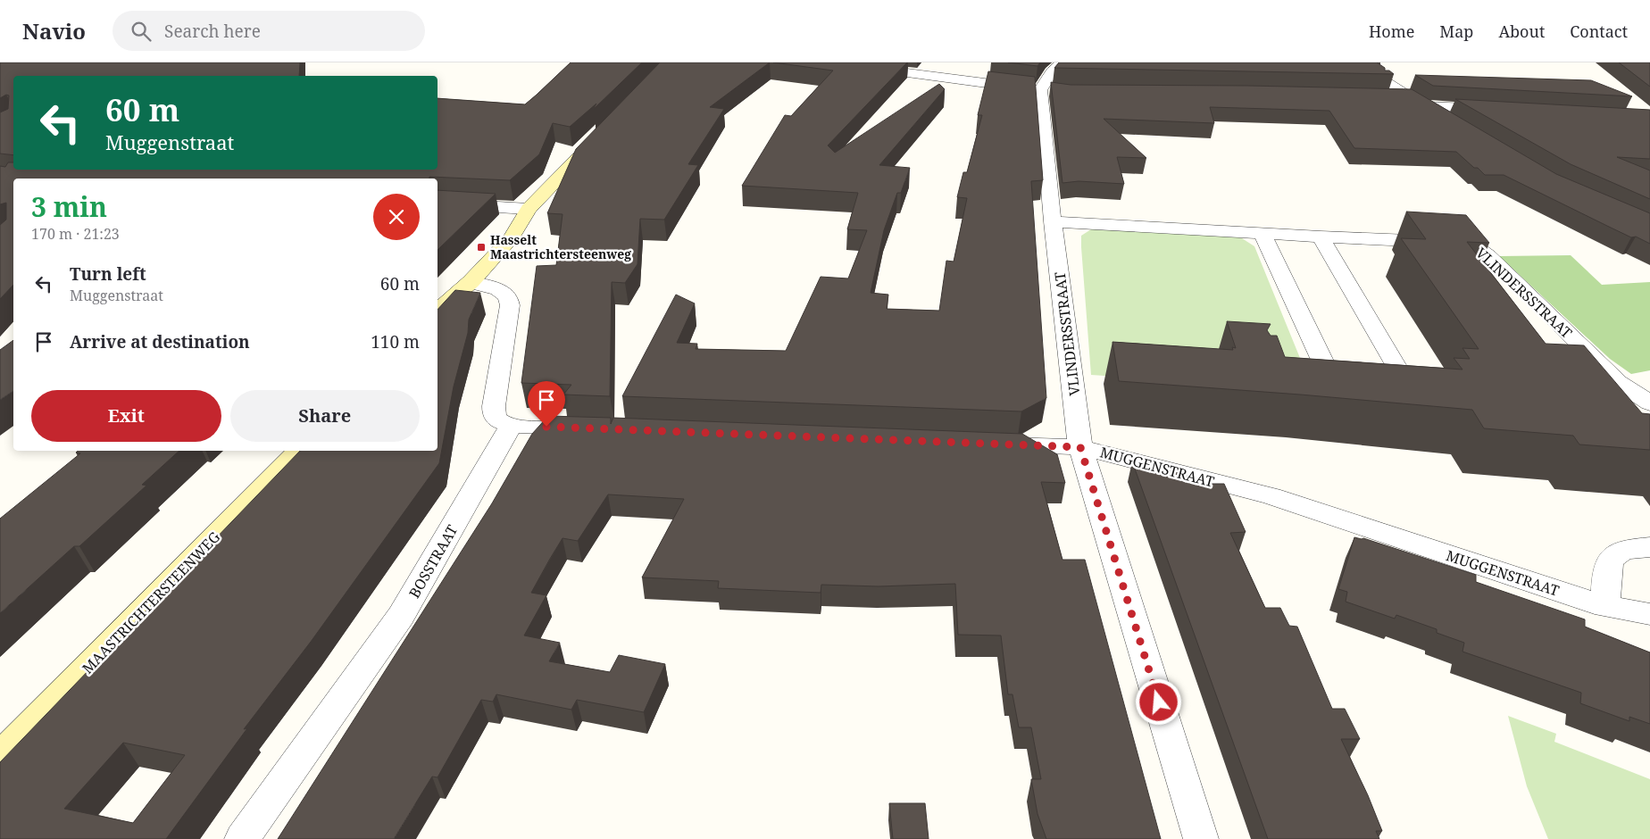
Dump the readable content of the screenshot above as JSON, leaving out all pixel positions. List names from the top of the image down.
{
  "streets": {
    "main road": ["MAASTRICHTERSTEENWEG"],
    "street": ["VLINDERSSTRAAT", "MUGGENSTRAAT", "BOSSTRAAT"]
  },
  "crossings": [
    ["VLINDERSSTRAAT", "MUGGENSTRAAT"]
  ],
  "places": {
    "transit": ["Hasselt Maastrichtersteenweg"]
  },
  "page": {
    "header": "Navio",
    "search": "Search here",
    "nav": [
      "Home",
      "Map",
      "About",
      "Contact"
    ],
    "turn": ["60 m", "Muggenstraat"],
    "heading": ["3 min", "170 m · 21:23"],
    "list": [
      {
        "name": "Turn left",
        "note": "Muggenstraat",
        "value": "60 m"
      },
      {
        "name": "Arrive at destination",
        "value": "110 m"
      }
    ],
    "buttons": ["Exit", "Share"]
  }
}
